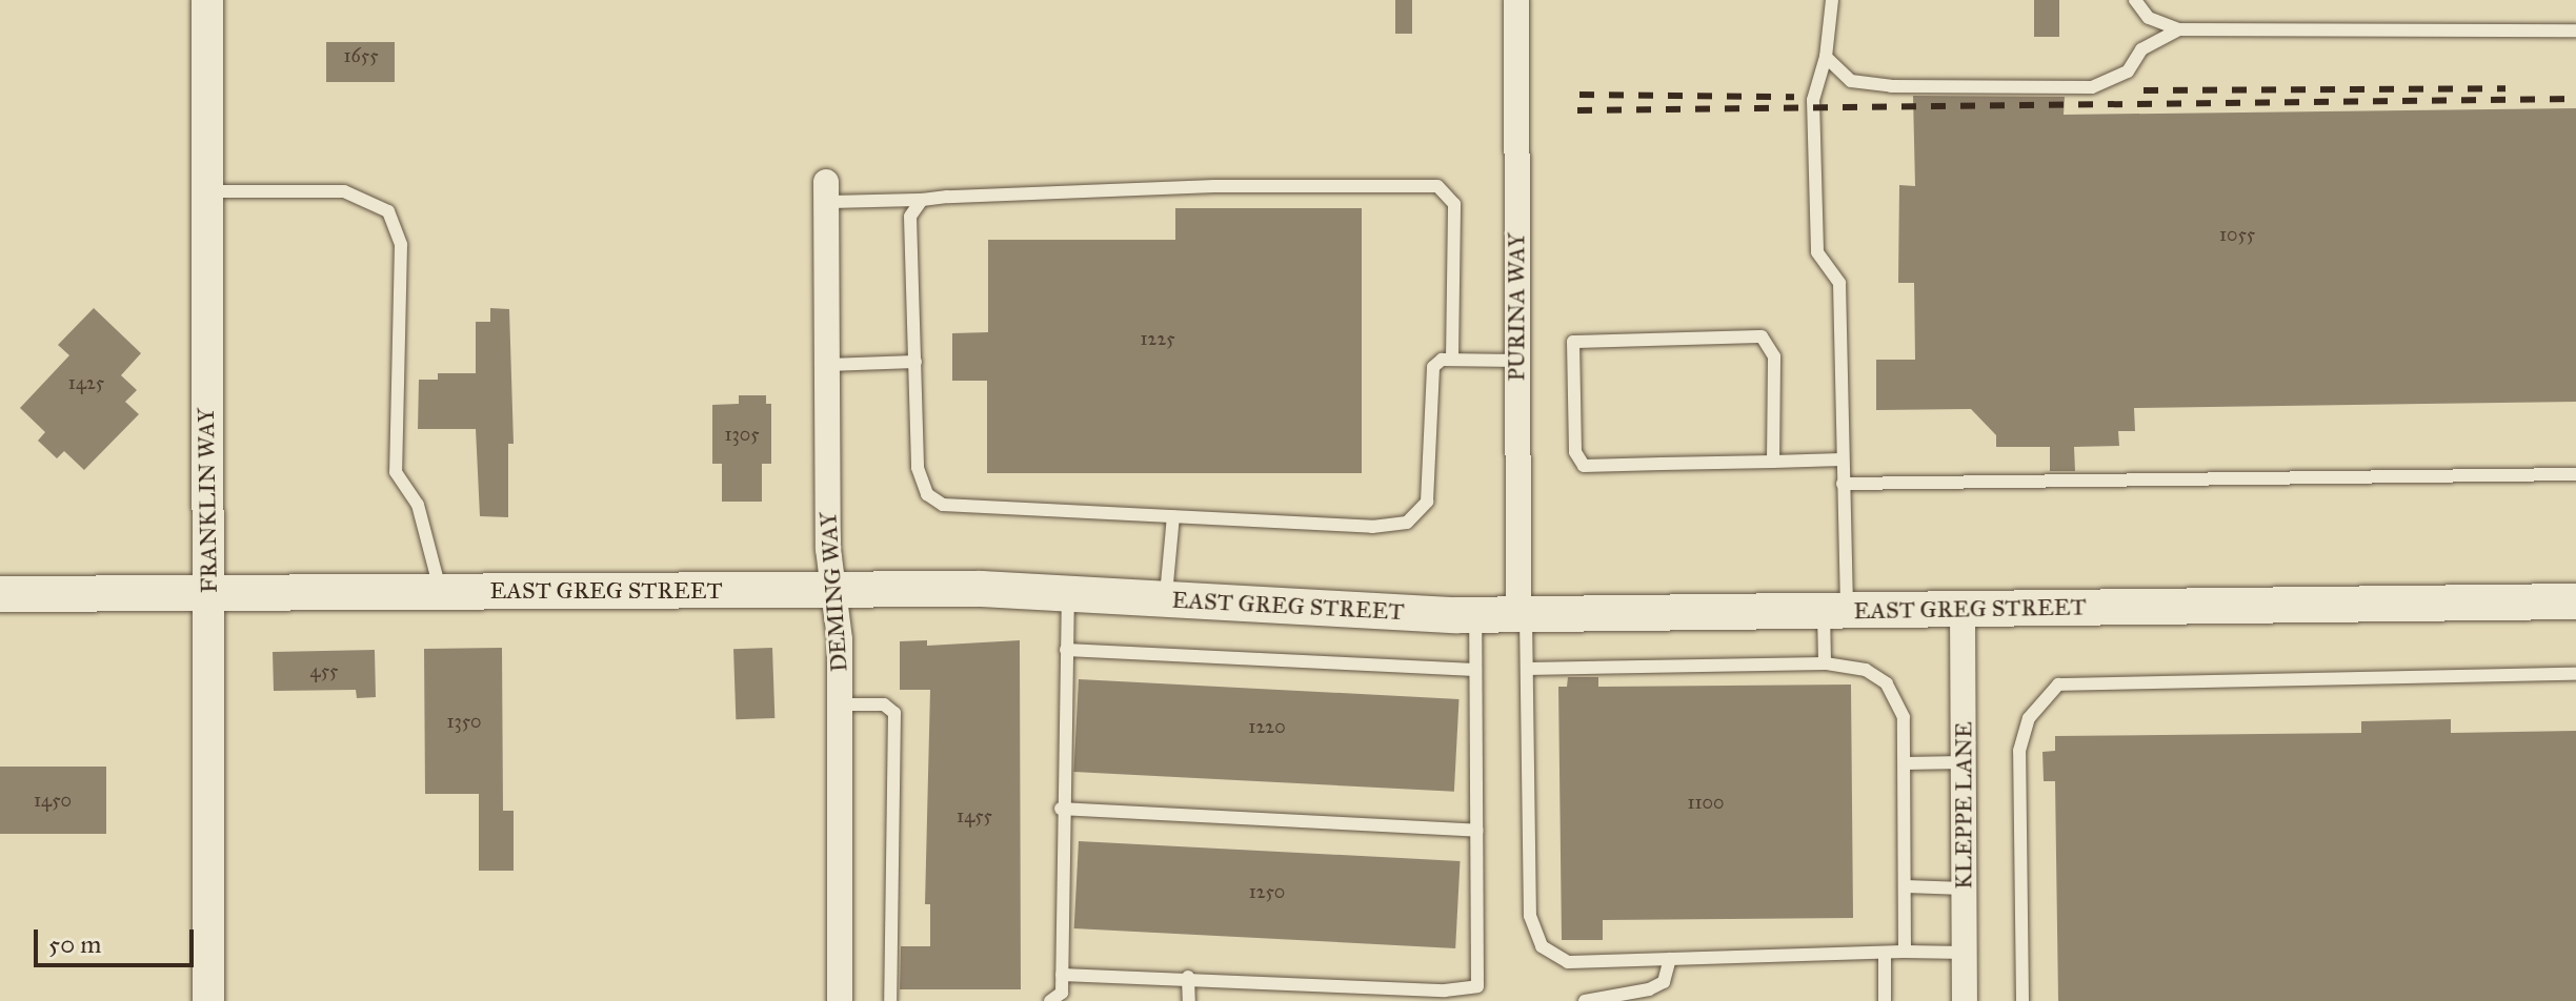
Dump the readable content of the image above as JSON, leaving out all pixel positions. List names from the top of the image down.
{
  "streets": {
    "main road": ["EAST GREG STREET"],
    "street": [
      "PURINA WAY",
      "FRANKLIN WAY",
      "DEMING WAY",
      "KLEPPE LANE"
    ]
  },
  "crossings": [
    ["PURINA WAY", "EAST GREG STREET"],
    ["FRANKLIN WAY", "EAST GREG STREET"],
    ["EAST GREG STREET", "DEMING WAY"],
    ["EAST GREG STREET", "KLEPPE LANE"]
  ],
  "house_numbers": [
    "1655",
    "1055",
    "1225",
    "1425",
    "1305",
    "455",
    "1350",
    "1220",
    "1450",
    "1100",
    "1455",
    "1250"
  ],
  "scale_bar": "50 m"
}
